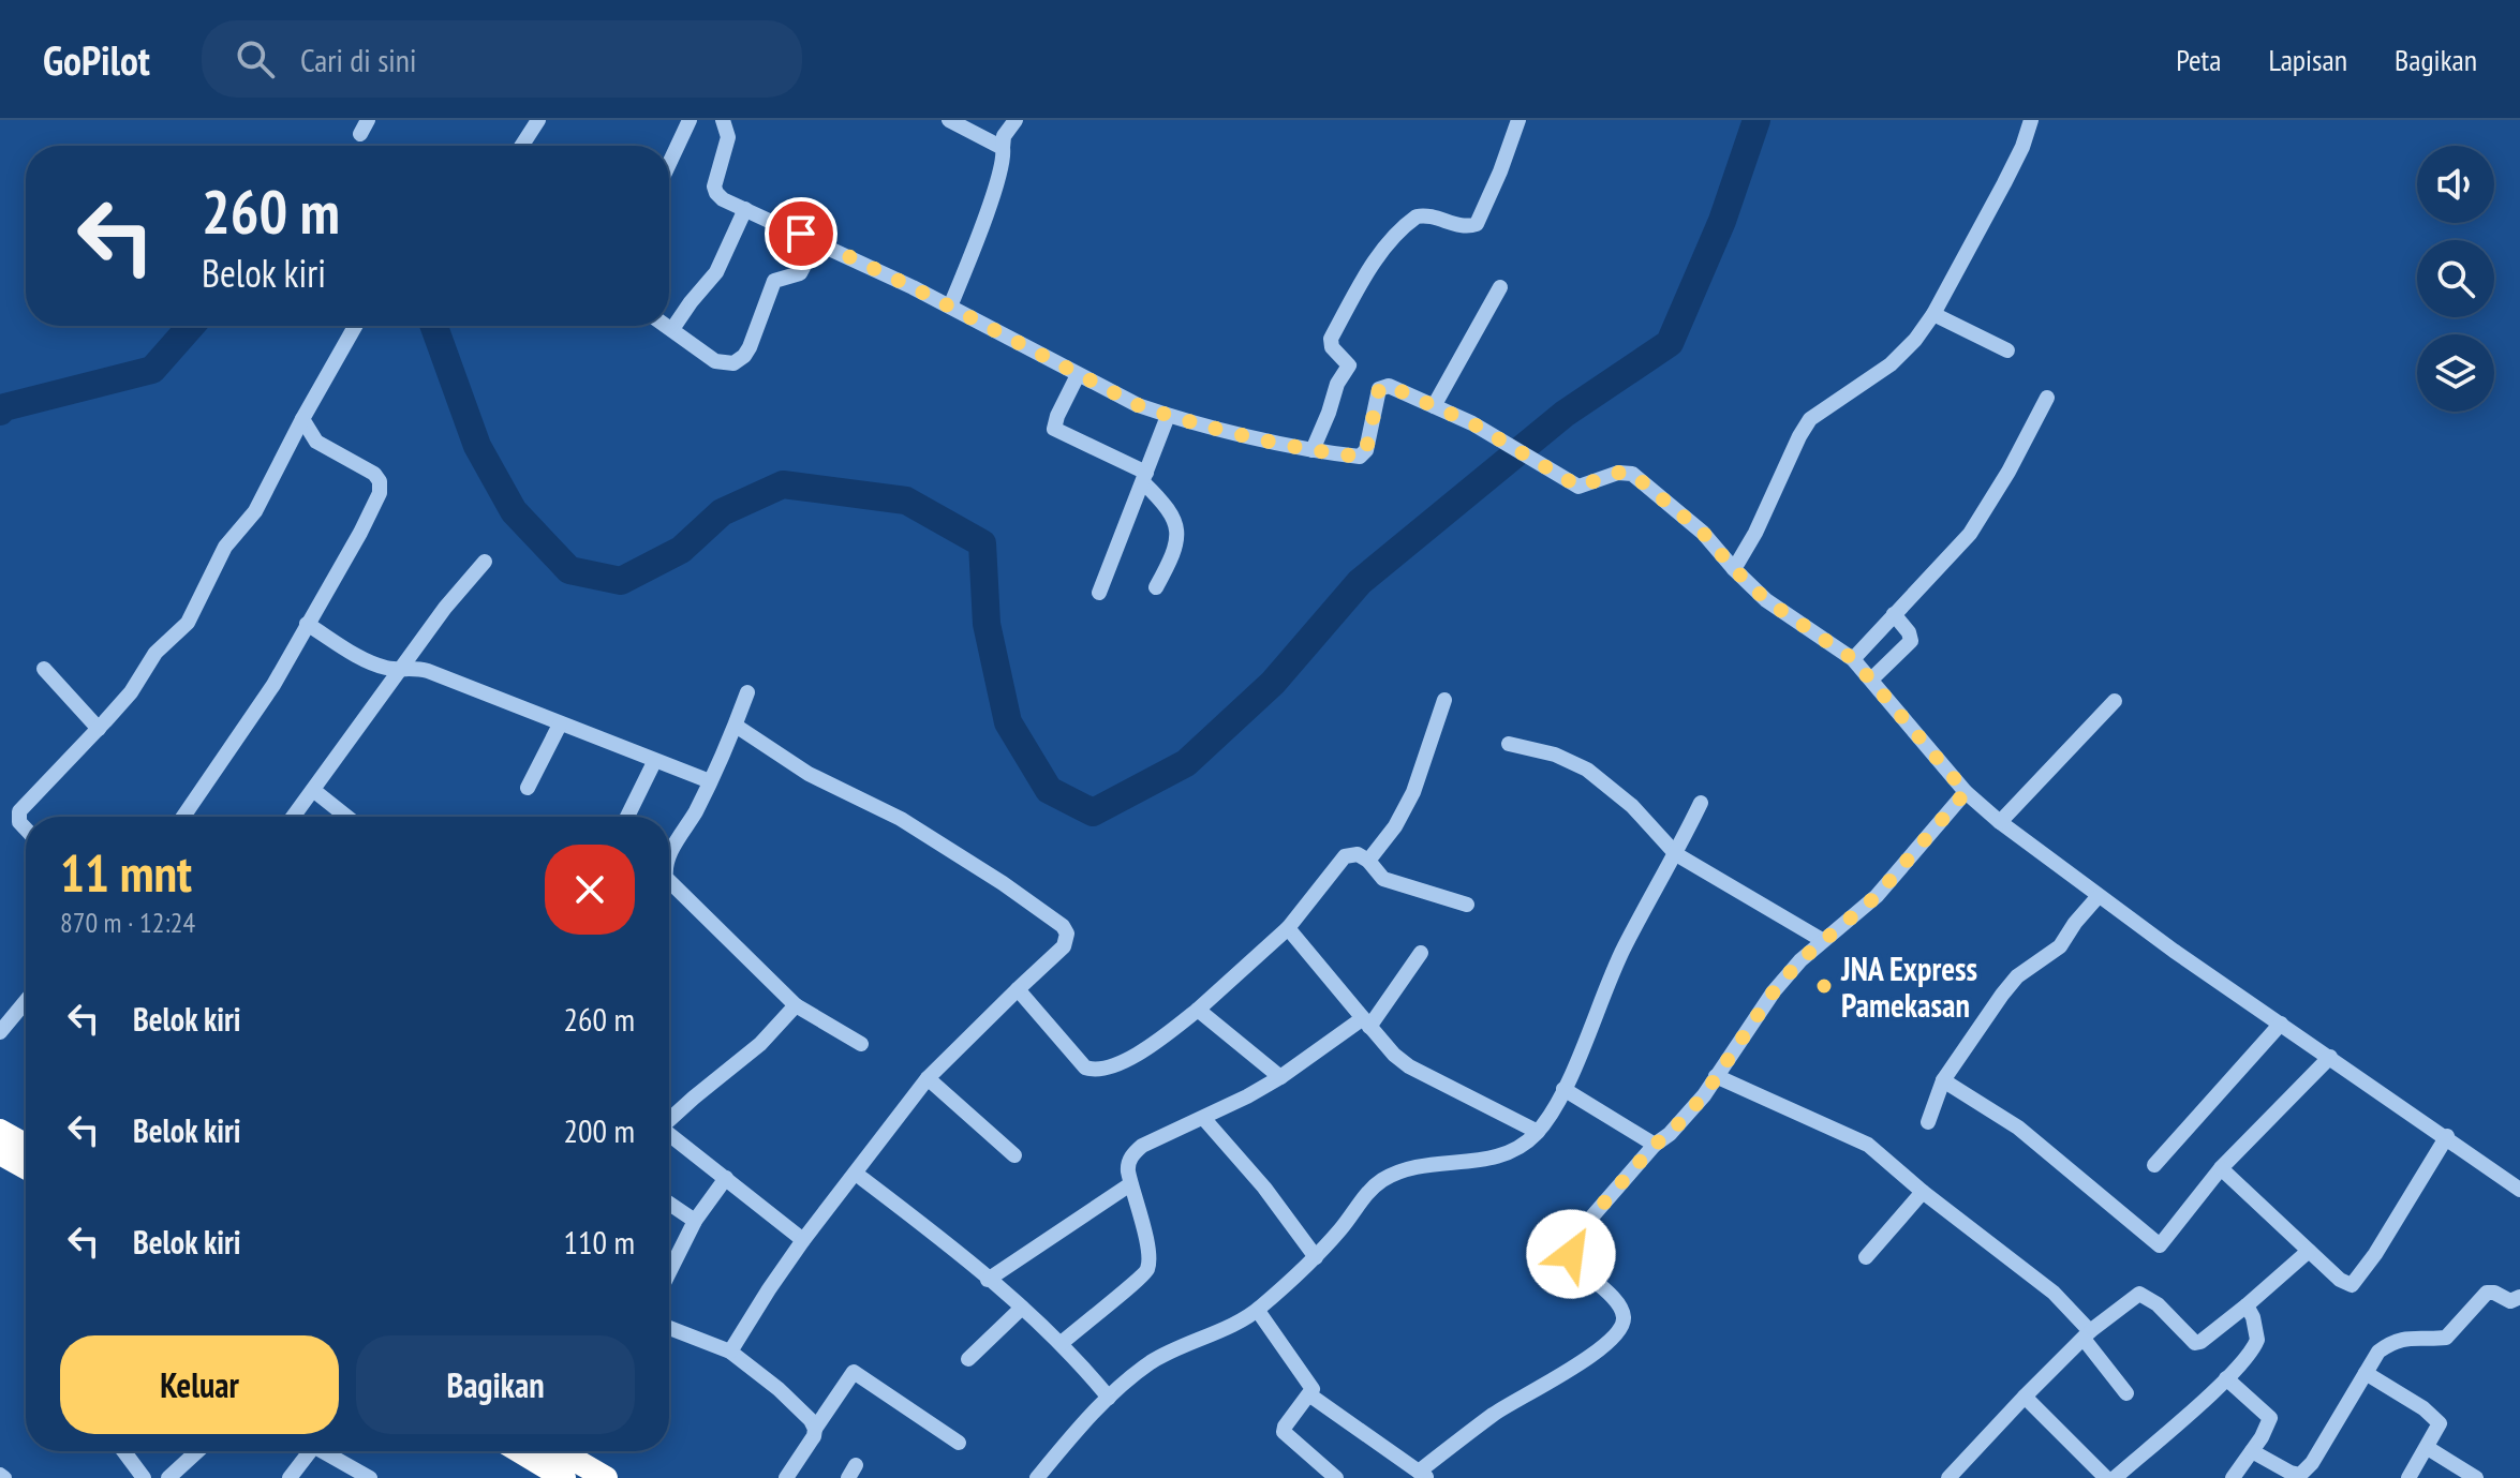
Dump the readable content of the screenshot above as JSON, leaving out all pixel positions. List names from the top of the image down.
{
  "places": ["JNA Express Pamekasan"],
  "page": {
    "header": "GoPilot",
    "search": "Cari di sini",
    "nav": ["Peta", "Lapisan", "Bagikan"],
    "turn": ["260 m", "Belok kiri"],
    "heading": ["11 mnt", "870 m · 12:24"],
    "list": [
      {
        "name": "Belok kiri",
        "value": "260 m"
      },
      {
        "name": "Belok kiri",
        "value": "200 m"
      },
      {
        "name": "Belok kiri",
        "value": "110 m"
      }
    ],
    "buttons": ["Keluar", "Bagikan"]
  }
}
